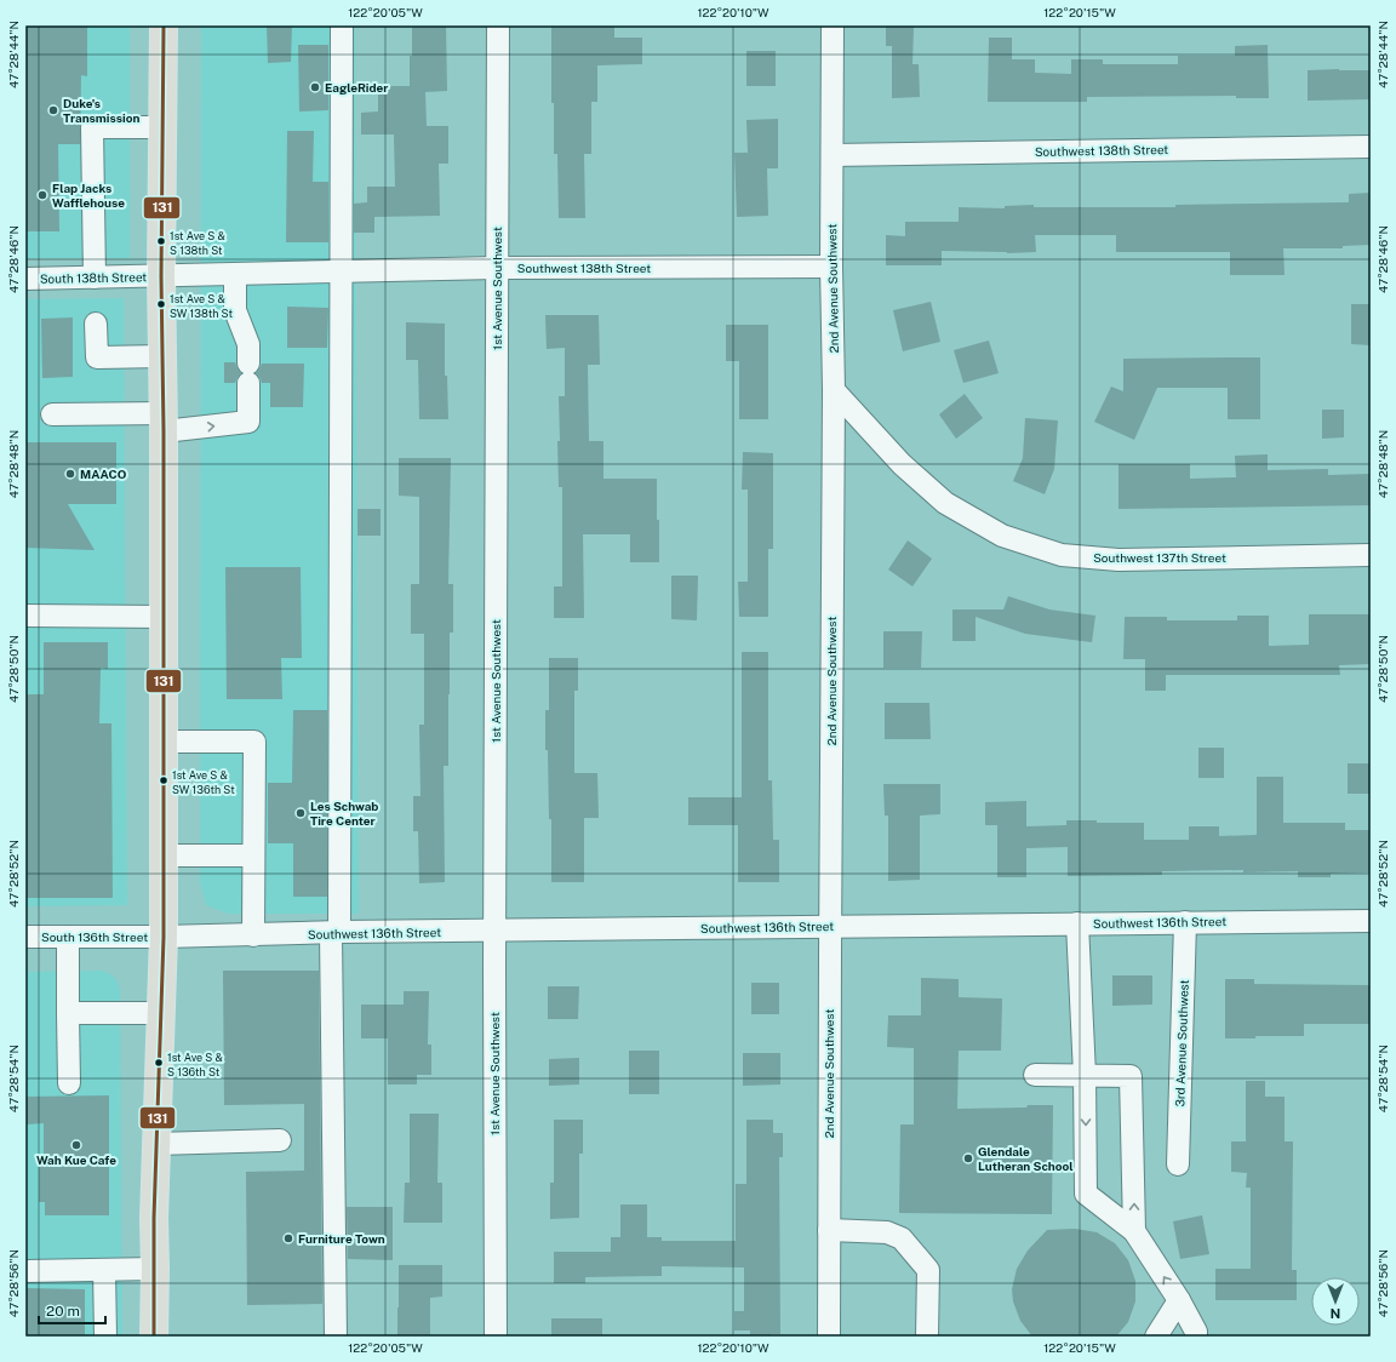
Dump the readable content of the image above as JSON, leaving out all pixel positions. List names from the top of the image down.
{
  "streets": {
    "street": [
      "Southwest 138th Street",
      "South 138th Street",
      "1st Avenue Southwest",
      "2nd Avenue Southwest",
      "Southwest 137th Street",
      "Southwest 136th Street",
      "South 136th Street",
      "3rd Avenue Southwest"
    ]
  },
  "crossings": [
    ["Southwest 138th Street", "South 138th Street"],
    ["Southwest 138th Street", "1st Avenue Southwest"],
    ["Southwest 138th Street", "2nd Avenue Southwest"],
    ["1st Avenue Southwest", "Southwest 136th Street"],
    ["2nd Avenue Southwest", "Southwest 137th Street"],
    ["2nd Avenue Southwest", "Southwest 136th Street"],
    ["Southwest 136th Street", "South 136th Street"],
    ["Southwest 136th Street", "3rd Avenue Southwest"]
  ],
  "places": [
    "EagleRider",
    "Duke's Transmission",
    "Flap Jacks Wafflehouse",
    "1st Ave S & S 138th St",
    "1st Ave S & SW 138th St",
    "MAACO",
    "1st Ave S & SW 136th St",
    "Les Schwab Tire Center",
    "1st Ave S & S 136th St",
    "Wah Kue Cafe",
    "Glendale Lutheran School",
    "Furniture Town"
  ],
  "lines": ["transit line 131"],
  "scale_bar": "20 m",
  "north": "bottom",
  "coordinates": [
    "122°20'05\"W",
    "122°20'10\"W",
    "122°20'15\"W",
    "47°28'44\"N",
    "47°28'46\"N",
    "47°28'48\"N",
    "47°28'50\"N",
    "47°28'52\"N",
    "47°28'54\"N",
    "47°28'56\"N"
  ]
}
